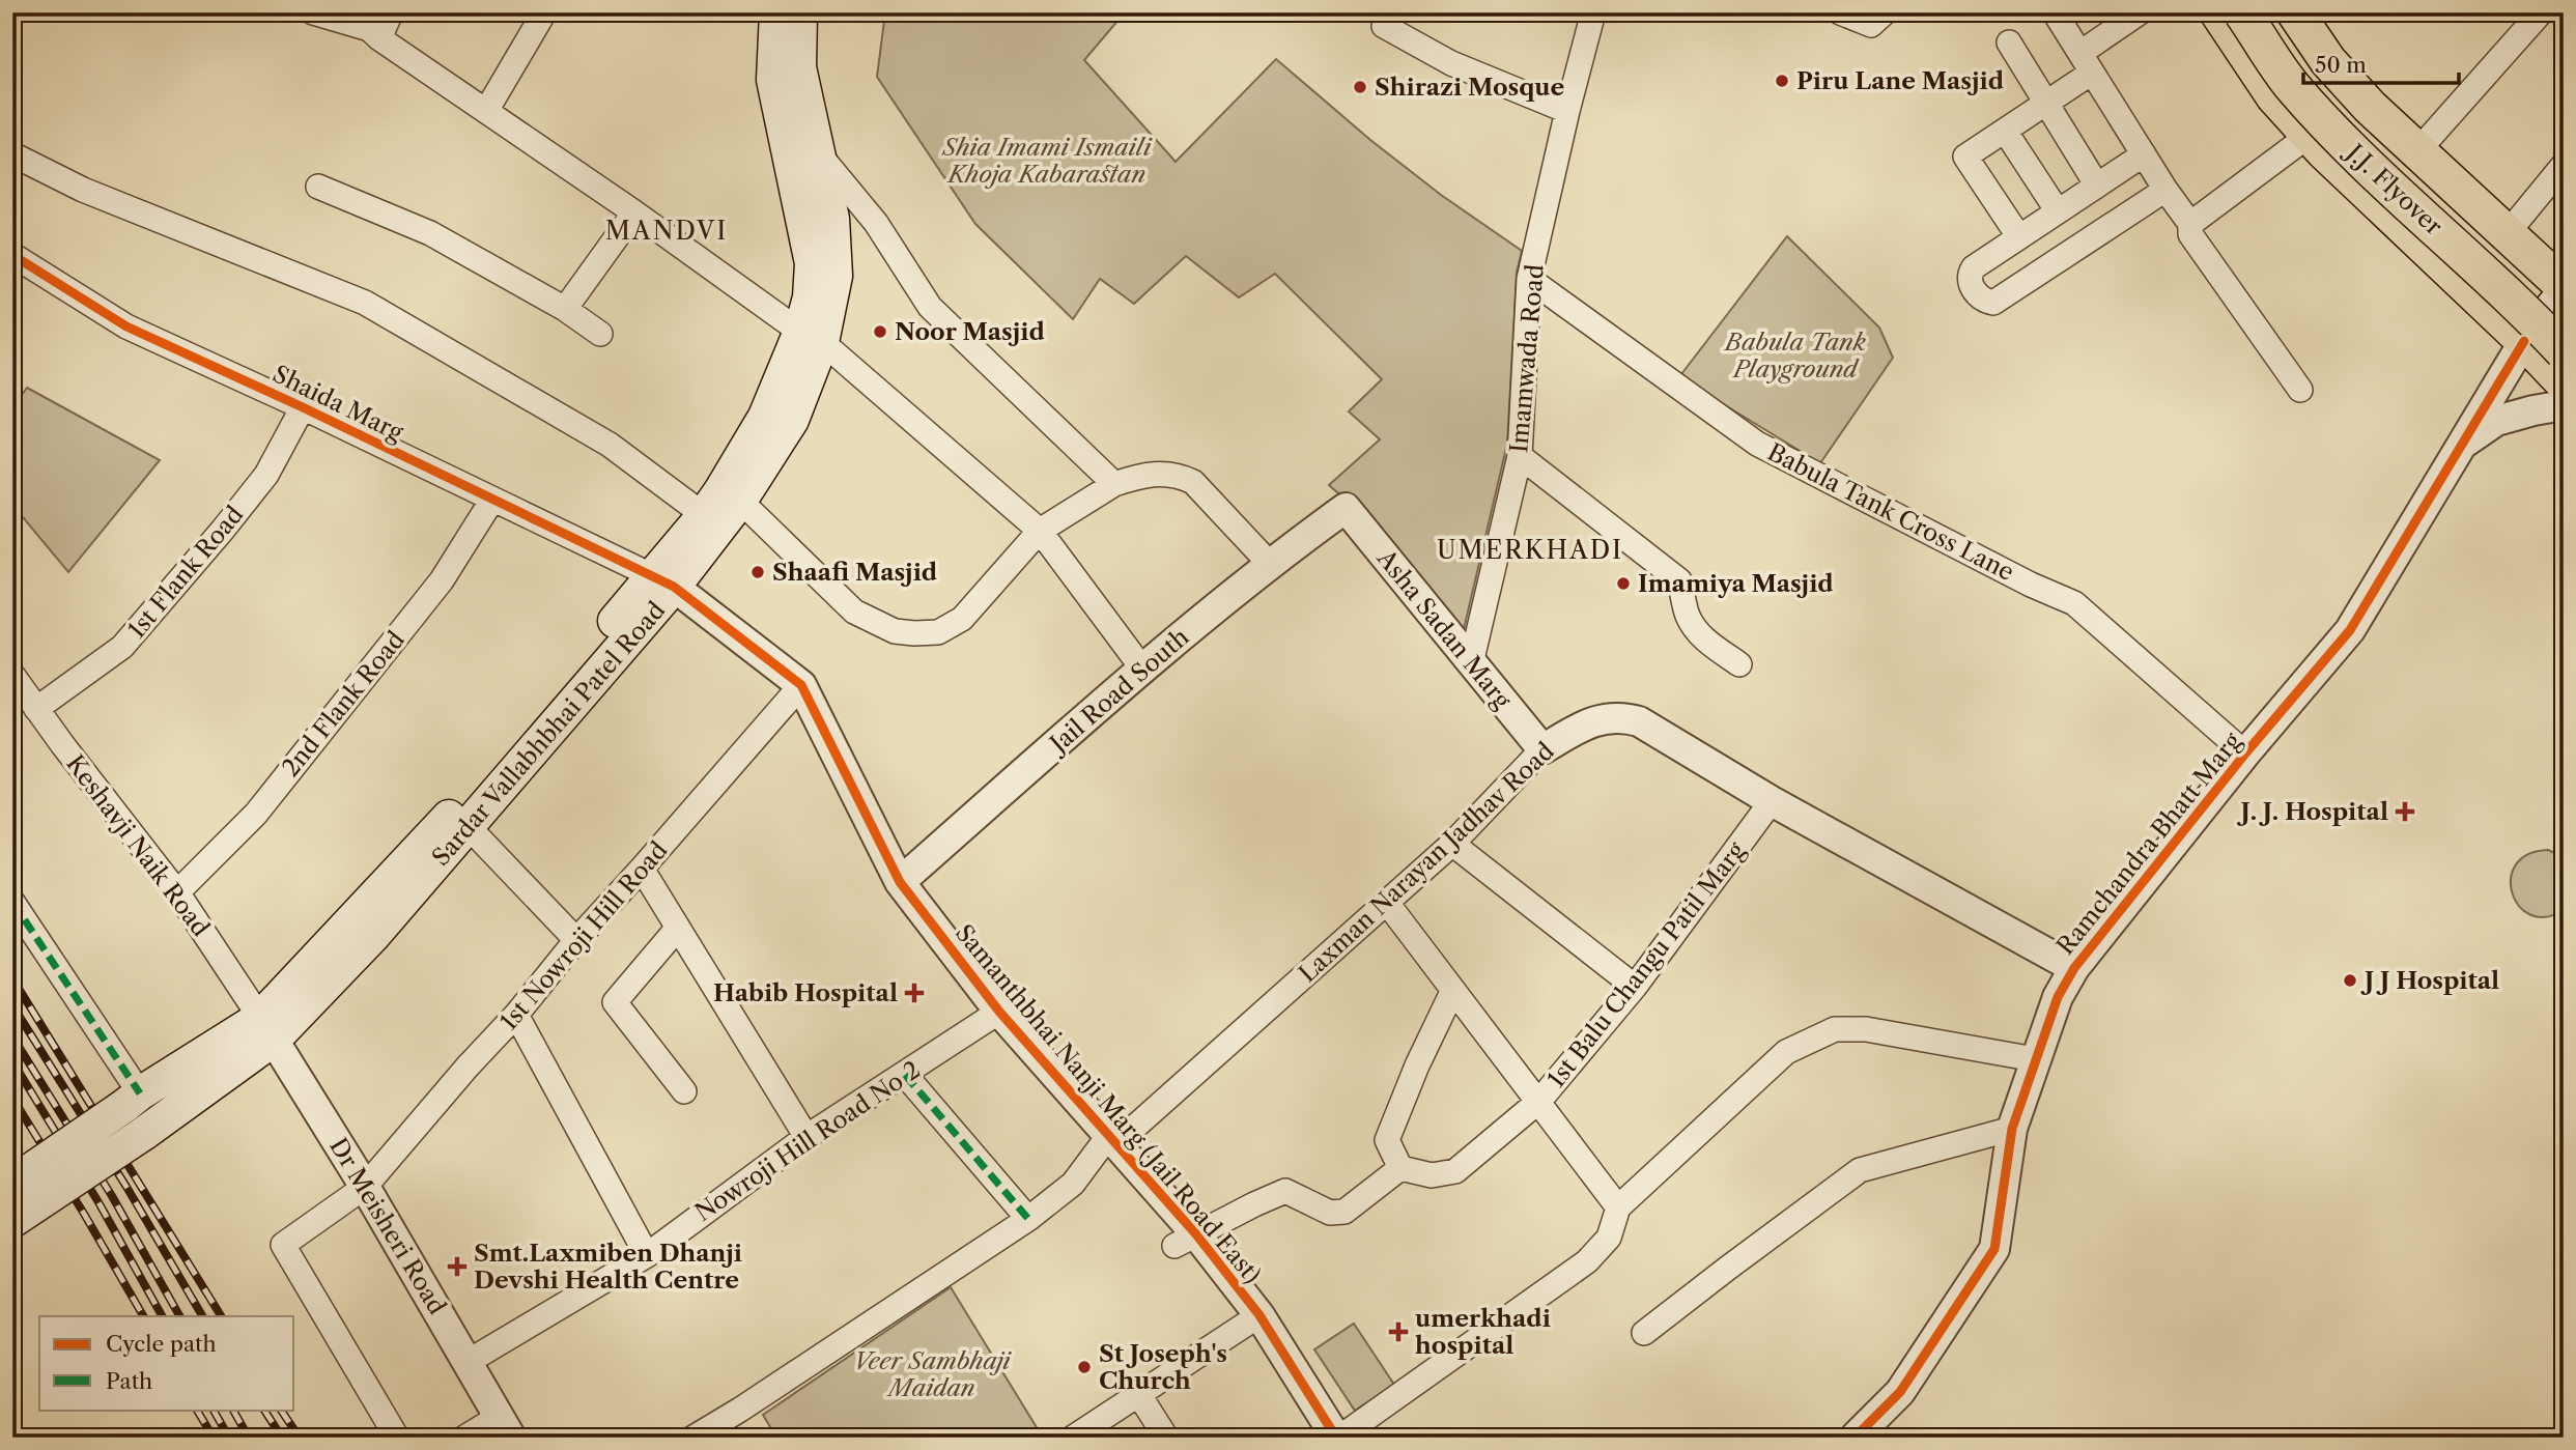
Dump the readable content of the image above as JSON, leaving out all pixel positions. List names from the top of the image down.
{
  "streets": {
    "main road": ["J.J. Flyover", "Sardar Vallabhbhai Patel Road"],
    "street": [
      "Imamwada Road",
      "Shaida Marg",
      "Babula Tank Cross Lane",
      "1st Flank Road",
      "Asha Sadan Marg",
      "Jail Road South",
      "2nd Flank Road",
      "Ramchandra Bhatt Marg",
      "Keshavji Naik Road",
      "Laxman Narayan Jadhav Road",
      "1st Nowroji Hill Road",
      "1st Balu Changu Patil Marg",
      "Samanthbhai Nanji Marg (Jail Road East)",
      "Nowroji Hill Road No 2",
      "Dr Meisheri Road"
    ]
  },
  "crossings": [
    ["Imamwada Road", "Babula Tank Cross Lane"],
    ["Imamwada Road", "Asha Sadan Marg"],
    ["Shaida Marg", "1st Flank Road"],
    ["Shaida Marg", "2nd Flank Road"],
    ["Shaida Marg", "Sardar Vallabhbhai Patel Road"],
    ["Shaida Marg", "Samanthbhai Nanji Marg (Jail Road East)"],
    ["Babula Tank Cross Lane", "Ramchandra Bhatt Marg"],
    ["1st Flank Road", "Keshavji Naik Road"],
    ["Asha Sadan Marg", "Jail Road South"],
    ["Asha Sadan Marg", "Laxman Narayan Jadhav Road"],
    ["Jail Road South", "Samanthbhai Nanji Marg (Jail Road East)"],
    ["2nd Flank Road", "Keshavji Naik Road"],
    ["Sardar Vallabhbhai Patel Road", "Keshavji Naik Road"],
    ["Sardar Vallabhbhai Patel Road", "Samanthbhai Nanji Marg (Jail Road East)"],
    ["Sardar Vallabhbhai Patel Road", "Dr Meisheri Road"],
    ["Ramchandra Bhatt Marg", "Laxman Narayan Jadhav Road"],
    ["Keshavji Naik Road", "Dr Meisheri Road"],
    ["Laxman Narayan Jadhav Road", "1st Balu Changu Patil Marg"],
    ["Laxman Narayan Jadhav Road", "Samanthbhai Nanji Marg (Jail Road East)"],
    ["1st Nowroji Hill Road", "Samanthbhai Nanji Marg (Jail Road East)"],
    ["1st Nowroji Hill Road", "Dr Meisheri Road"],
    ["Samanthbhai Nanji Marg (Jail Road East)", "Nowroji Hill Road No 2"],
    ["Nowroji Hill Road No 2", "Dr Meisheri Road"]
  ],
  "districts": ["MANDVI", "UMERKHADI"],
  "parks": ["Shia Imami Ismaili Khoja Kabarastan", "Babula Tank Playground", "Veer Sambhaji Maidan"],
  "places": {
    "other": [
      "Piru Lane Masjid",
      "Shirazi Mosque",
      "Noor Masjid",
      "Shaafi Masjid",
      "Imamiya Masjid",
      "J J Hospital",
      "St Joseph's Church"
    ],
    "health": [
      "J. J. Hospital",
      "Habib Hospital",
      "Smt.Laxmiben Dhanji Devshi Health Centre",
      "umerkhadi hospital"
    ]
  },
  "legend": ["Cycle path", "Path"],
  "scale_bar": "50 m"
}
